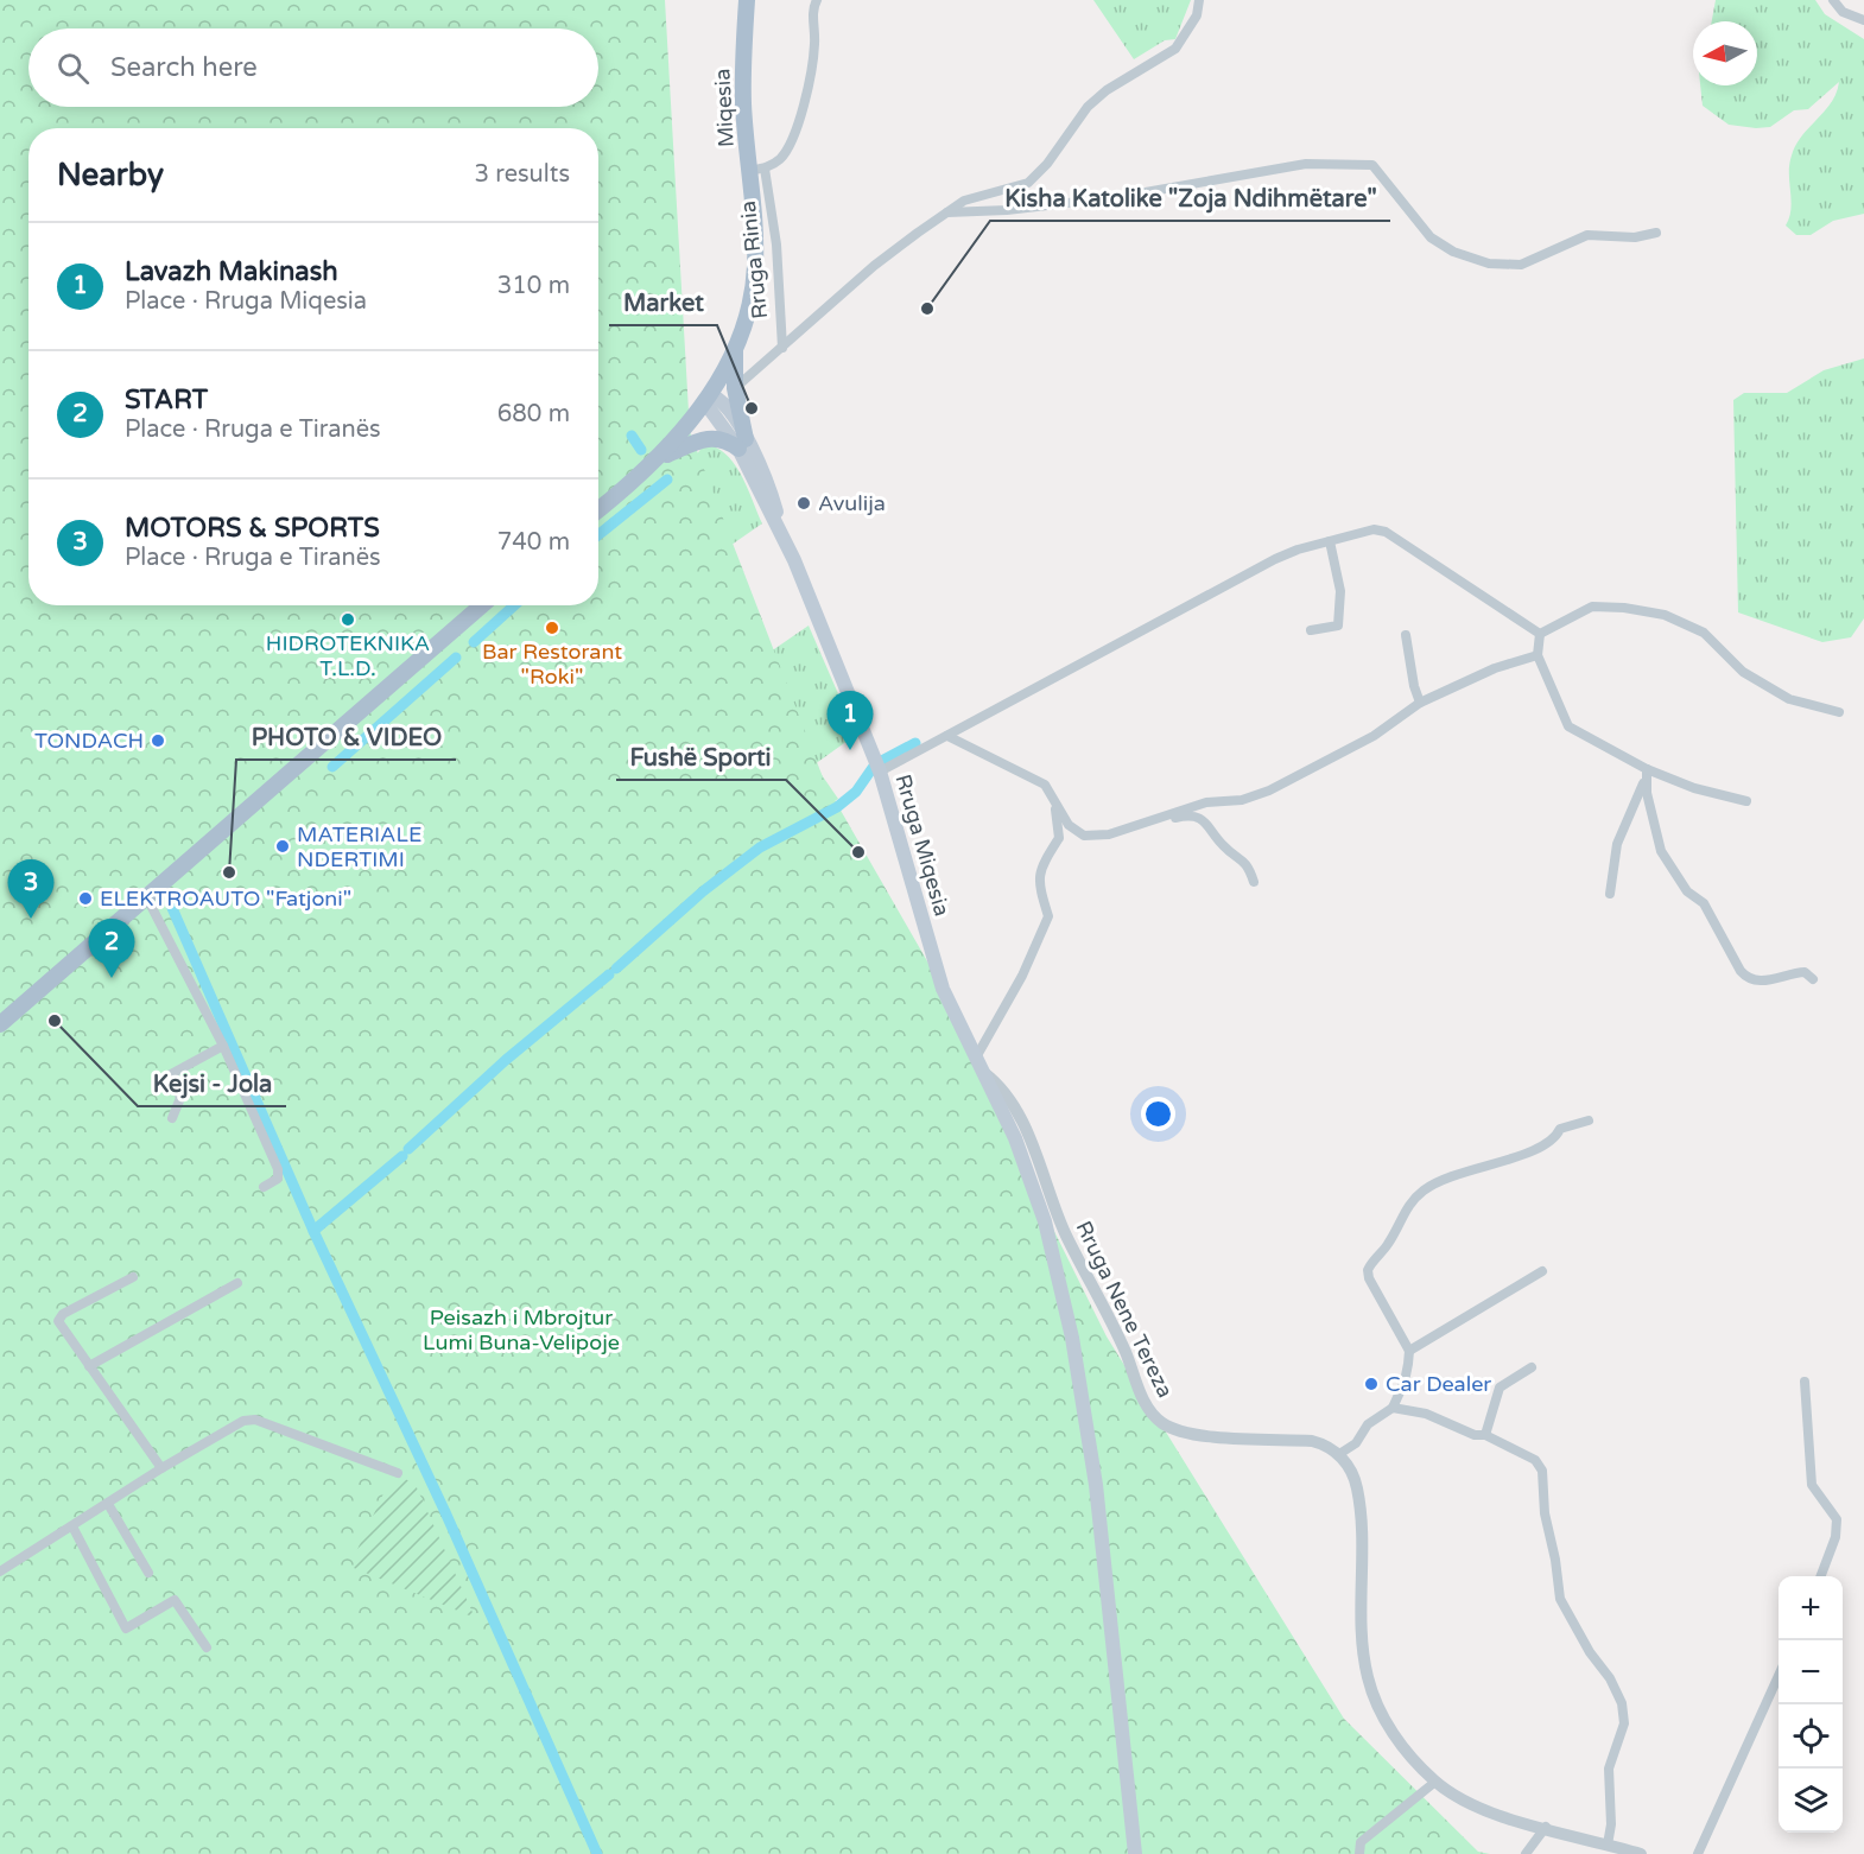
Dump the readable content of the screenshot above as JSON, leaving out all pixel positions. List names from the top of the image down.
{
  "streets": {
    "main road": ["Miqesia", "Rruga Miqesia"],
    "street": ["Rruga Rinia", "Rruga Nene Tereza"]
  },
  "crossings": [
    ["Miqesia", "Rruga Rinia"],
    ["Rruga Miqesia", "Rruga Nene Tereza"]
  ],
  "parks": ["Peisazh i Mbrojtur Lumi Buna-Velipoje"],
  "places": [
    "Kisha Katolike \"Zoja Ndihmëtare\"",
    "Market",
    "Avulija",
    "HIDROTEKNIKA T.L.D.",
    "Bar Restorant \"Roki\"",
    "TONDACH",
    "MATERIALE NDERTIMI",
    "Fushë Sporti",
    "PHOTO & VIDEO",
    "ELEKTROAUTO \"Fatjoni\"",
    "Kejsi - Jola",
    "Car Dealer"
  ],
  "north": "left",
  "page": {
    "search": "Search here",
    "heading": ["Nearby", "3 results"],
    "list": [
      {
        "mark": "1",
        "name": "Lavazh Makinash",
        "note": "Place · Rruga Miqesia",
        "value": "310 m"
      },
      {
        "mark": "2",
        "name": "START",
        "note": "Place · Rruga e Tiranës",
        "value": "680 m"
      },
      {
        "mark": "3",
        "name": "MOTORS & SPORTS",
        "note": "Place · Rruga e Tiranës",
        "value": "740 m"
      }
    ],
    "pins": ["1", "3", "2"],
    "map_buttons": ["+", "−"]
  }
}
